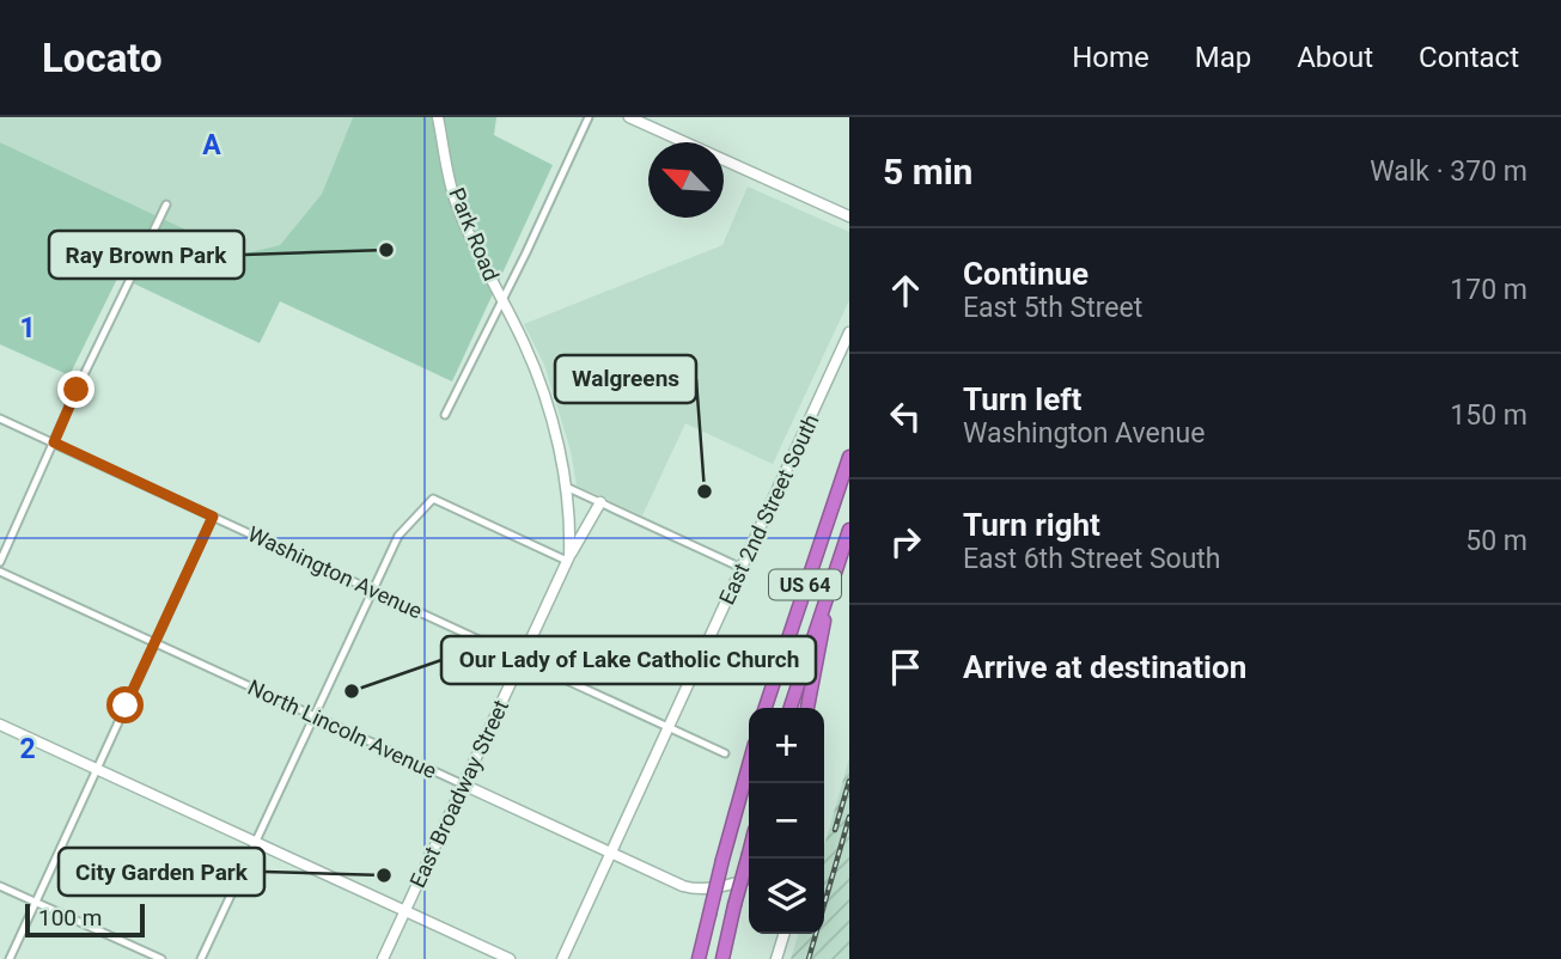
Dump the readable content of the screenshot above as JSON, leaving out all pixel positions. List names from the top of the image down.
{
  "streets": {
    "highway": ["US 64"],
    "main road": [
      "Park Road",
      "East 2nd Street South",
      "North Lincoln Avenue",
      "East Broadway Street"
    ],
    "street": ["Washington Avenue"]
  },
  "crossings": [
    ["Park Road", "East Broadway Street"],
    ["East 2nd Street South", "Washington Avenue"],
    ["East 2nd Street South", "North Lincoln Avenue"],
    ["Washington Avenue", "East Broadway Street"],
    ["North Lincoln Avenue", "East Broadway Street"]
  ],
  "places": [
    "Ray Brown Park",
    "Walgreens",
    "Our Lady of Lake Catholic Church",
    "City Garden Park"
  ],
  "scale_bar": "100 m",
  "north": "top left",
  "page": {
    "header": "Locato",
    "nav": [
      "Home",
      "Map",
      "About",
      "Contact"
    ],
    "heading": ["5 min", "Walk · 370 m"],
    "list": [
      ["Continue", "East 5th Street", "170 m"],
      ["Turn left", "Washington Avenue", "150 m"],
      ["Turn right", "East 6th Street South", "50 m"],
      "Arrive at destination"
    ],
    "map_buttons": ["+", "−"],
    "scale": "100 m"
  },
  "grid": {
    "columns": ["A"],
    "rows": ["1", "2"]
  }
}
